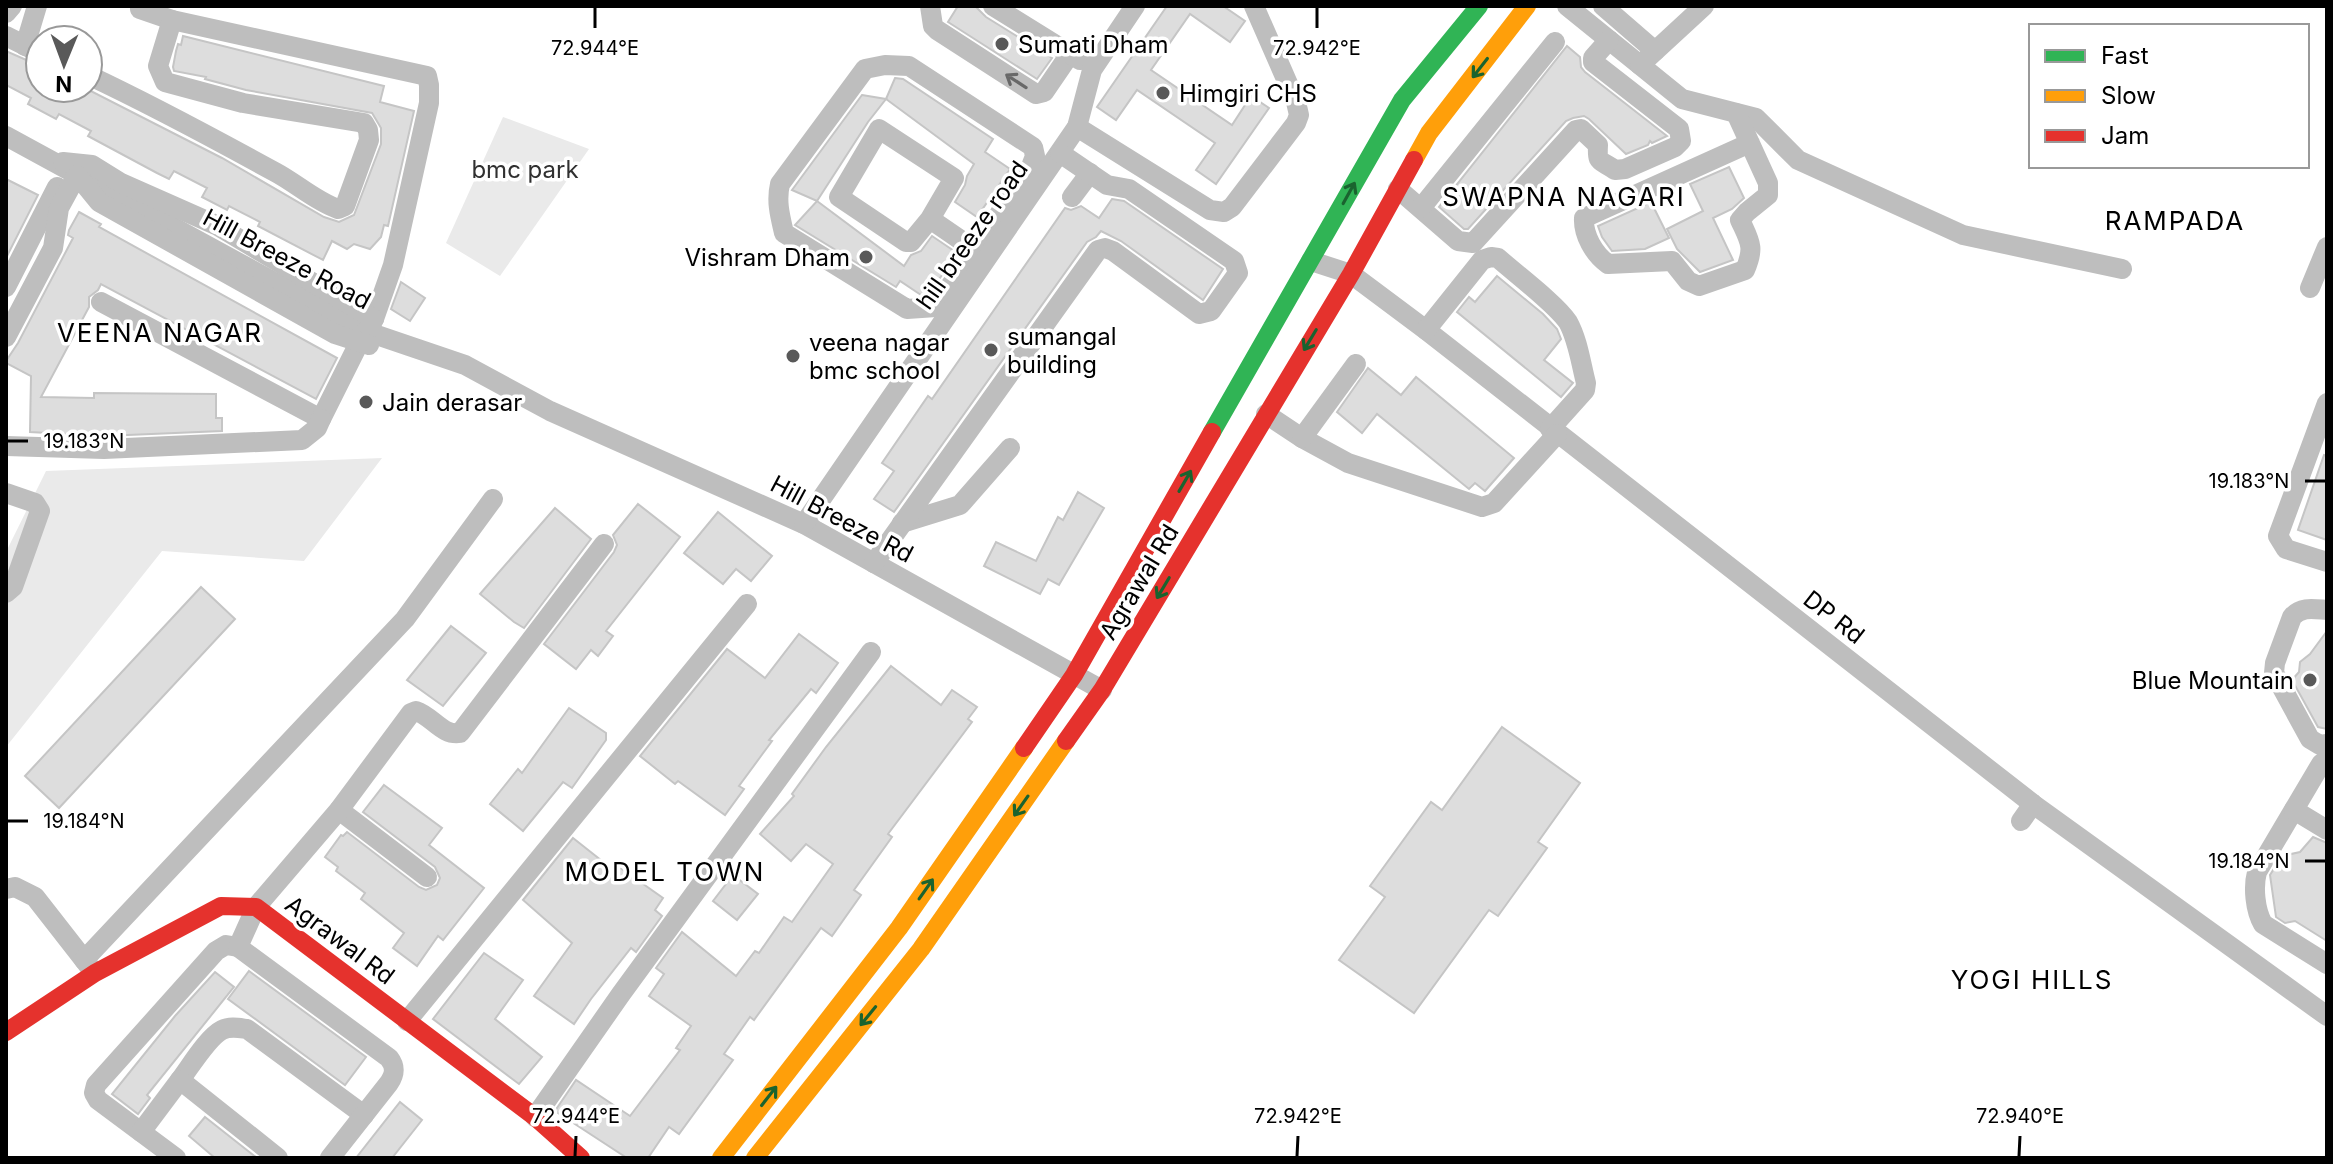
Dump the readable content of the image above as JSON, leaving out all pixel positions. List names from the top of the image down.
{
  "streets": {
    "street": [
      "hill breeze road",
      "Hill Breeze Road",
      "Hill Breeze Rd",
      "Agrawal Rd",
      "DP Rd"
    ]
  },
  "crossings": [
    ["hill breeze road", "Hill Breeze Rd"],
    ["Hill Breeze Road", "Hill Breeze Rd"],
    ["Hill Breeze Rd", "Agrawal Rd"],
    ["Agrawal Rd", "DP Rd"]
  ],
  "districts": [
    "SWAPNA NAGARI",
    "RAMPADA",
    "VEENA NAGAR",
    "MODEL TOWN",
    "YOGI HILLS"
  ],
  "parks": ["bmc park"],
  "places": [
    "Sumati Dham",
    "Himgiri CHS",
    "Vishram Dham",
    "sumangal building",
    "veena nagar bmc school",
    "Jain derasar",
    "Blue Mountain"
  ],
  "legend": ["Fast", "Slow", "Jam"],
  "north": "bottom",
  "coordinates": [
    "72.944°E",
    "72.942°E",
    "19.183°N",
    "19.184°N",
    "72.940°E"
  ]
}
